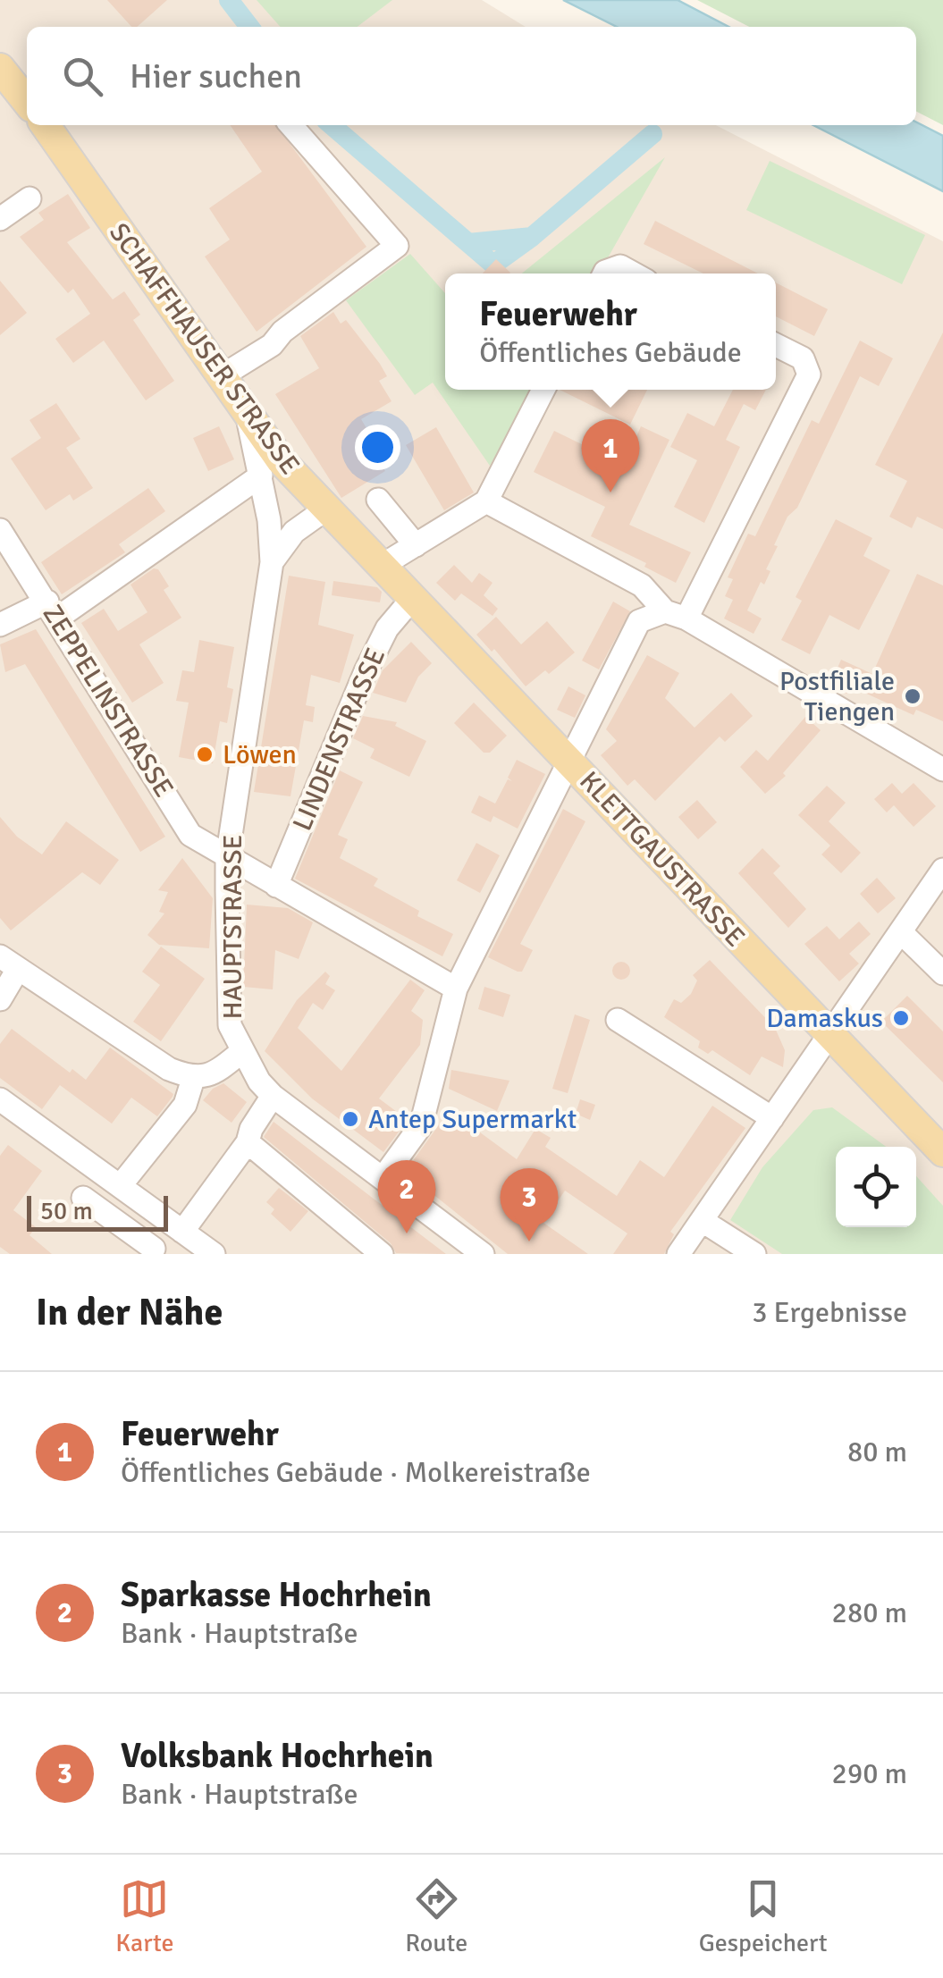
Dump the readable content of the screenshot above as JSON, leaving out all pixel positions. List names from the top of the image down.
{
  "streets": {
    "main road": ["SCHAFFHAUSER STRASSE", "KLETTGAUSTRASSE"],
    "street": ["ZEPPELINSTRASSE", "LINDENSTRASSE", "HAUPTSTRASSE"]
  },
  "crossings": [
    ["SCHAFFHAUSER STRASSE", "KLETTGAUSTRASSE"],
    ["ZEPPELINSTRASSE", "LINDENSTRASSE"],
    ["ZEPPELINSTRASSE", "HAUPTSTRASSE"],
    ["LINDENSTRASSE", "KLETTGAUSTRASSE"]
  ],
  "places": [
    "Postfiliale Tiengen",
    "Löwen",
    "Damaskus",
    "Antep Supermarkt"
  ],
  "scale_bar": "50 m",
  "page": {
    "search": "Hier suchen",
    "popup": ["Feuerwehr", "Öffentliches Gebäude"],
    "pins": ["1", "2", "3"],
    "scale": "50 m",
    "heading": ["In der Nähe", "3 Ergebnisse"],
    "list": [
      {
        "mark": "1",
        "name": "Feuerwehr",
        "note": "Öffentliches Gebäude · Molkereistraße",
        "value": "80 m"
      },
      {
        "mark": "2",
        "name": "Sparkasse Hochrhein",
        "note": "Bank · Hauptstraße",
        "value": "280 m"
      },
      {
        "mark": "3",
        "name": "Volksbank Hochrhein",
        "note": "Bank · Hauptstraße",
        "value": "290 m"
      }
    ],
    "nav": ["Karte", "Route", "Gespeichert"]
  }
}
